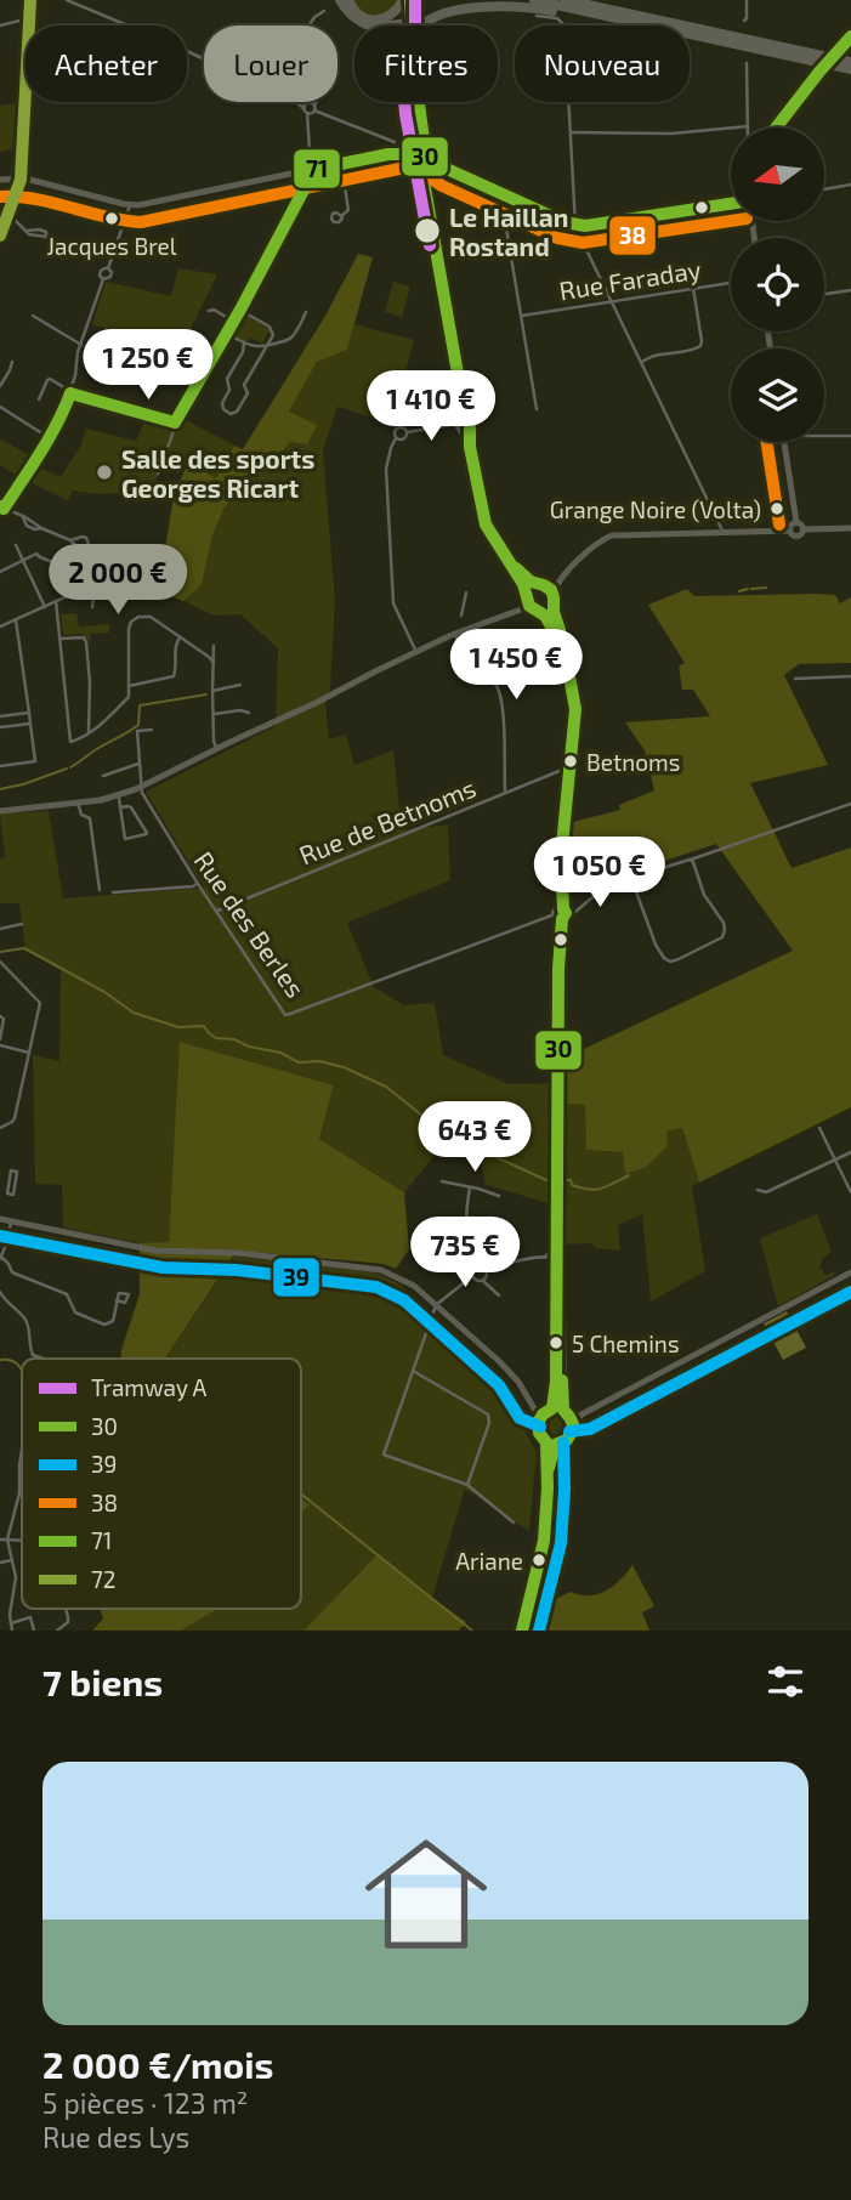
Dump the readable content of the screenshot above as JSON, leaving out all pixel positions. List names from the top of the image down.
{
  "streets": {
    "street": ["Rue Faraday", "Rue de Betnoms", "Rue des Berles"]
  },
  "crossings": [
    ["Rue de Betnoms", "Rue des Berles"]
  ],
  "places": [
    "Jacques Brel",
    "Le Haillan Rostand",
    "Salle des sports Georges Ricart",
    "Grange Noire (Volta)",
    "Betnoms",
    "5 Chemins",
    "Ariane"
  ],
  "lines": [
    "tram line A",
    "transit line 71",
    "transit line 72",
    "transit line 30",
    "transit line 38",
    "transit line 39"
  ],
  "legend": [
    "Tramway A",
    "30",
    "39",
    "38",
    "71",
    "72"
  ],
  "north": "left",
  "page": {
    "chip": [
      "Acheter",
      "Louer",
      "Filtres",
      "Nouveau"
    ],
    "price": [
      "1 250 €",
      "1 410 €",
      "2 000 €",
      "1 450 €",
      "1 050 €",
      "643 €",
      "735 €"
    ],
    "heading": "7 biens",
    "list": [
      {
        "name": "2 000 €/mois",
        "note": "5 pièces · 123 m² · Rue des Lys"
      }
    ]
  }
}
